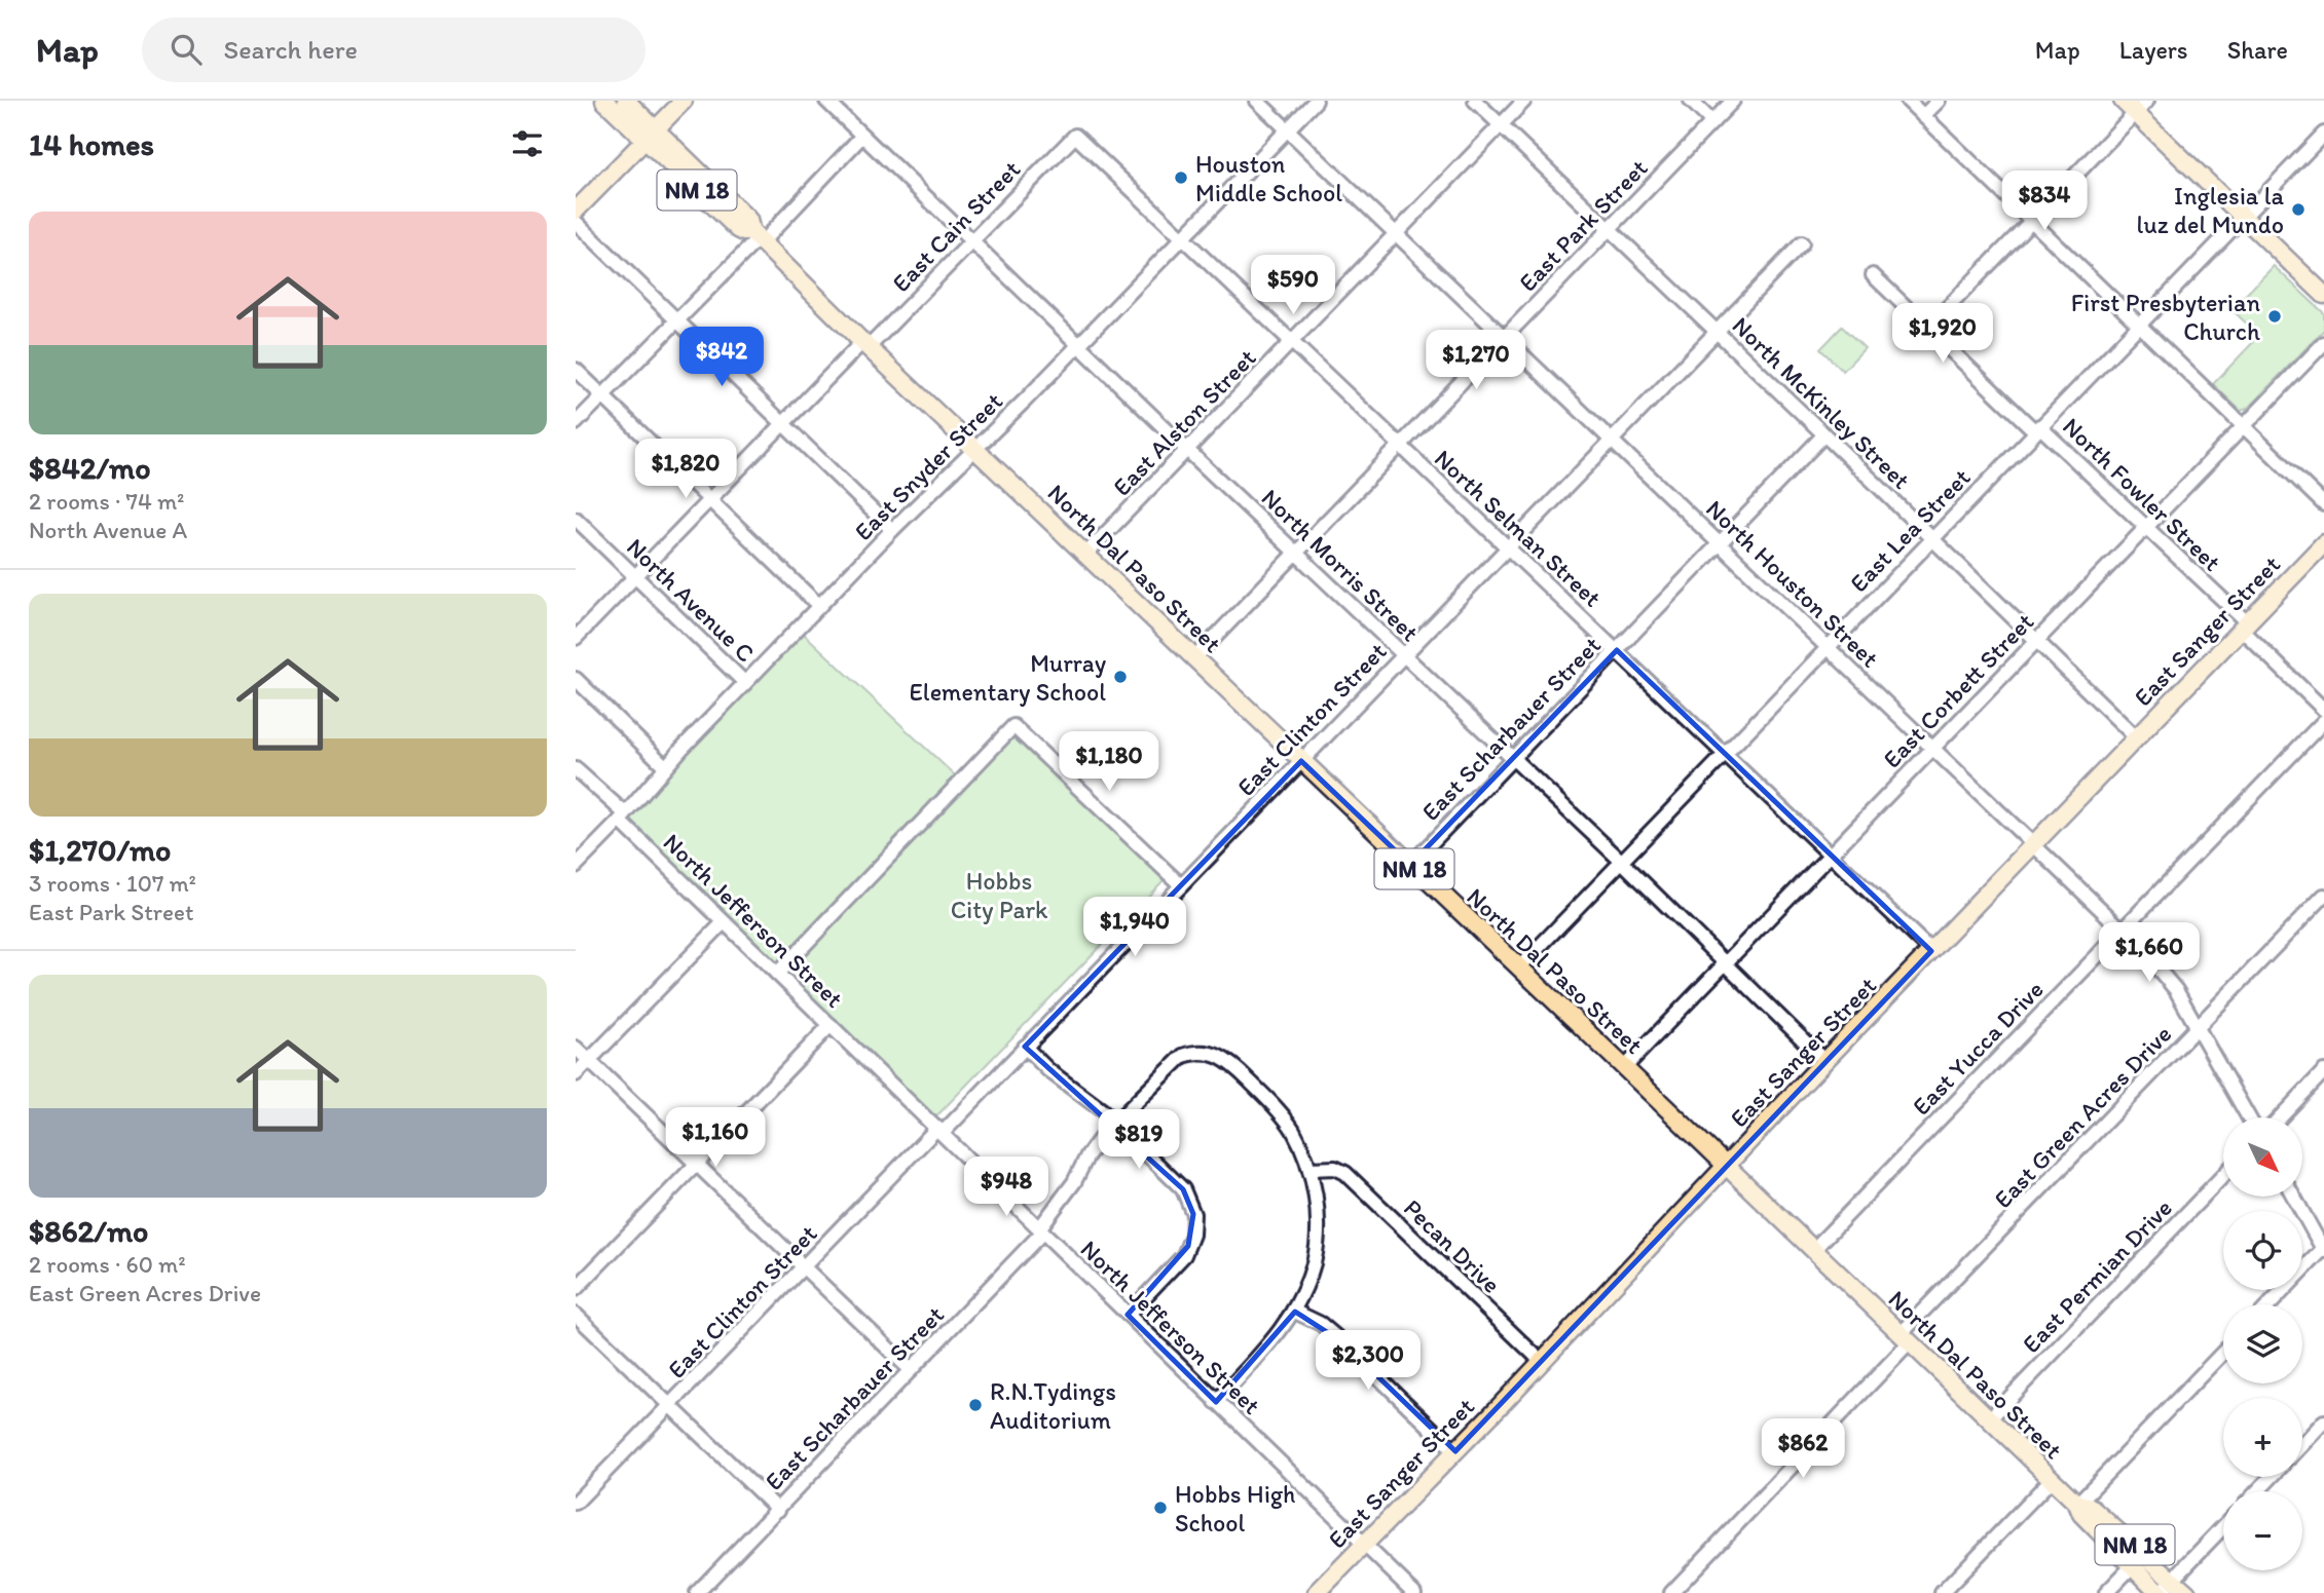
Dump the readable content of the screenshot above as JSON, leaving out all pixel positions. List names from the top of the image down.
{
  "streets": {
    "main road": ["NM 18", "North Dal Paso Street", "East Sanger Street"],
    "street": [
      "East Park Street",
      "East Cain Street",
      "North McKinley Street",
      "East Alston Street",
      "East Snyder Street",
      "North Fowler Street",
      "North Selman Street",
      "East Lea Street",
      "North Morris Street",
      "North Houston Street",
      "North Avenue C",
      "East Corbett Street",
      "East Clinton Street",
      "East Scharbauer Street",
      "North Jefferson Street",
      "East Yucca Drive",
      "East Green Acres Drive",
      "Pecan Drive",
      "East Permian Drive"
    ]
  },
  "crossings": [
    ["NM 18", "North Dal Paso Street"],
    ["East Park Street", "North McKinley Street"],
    ["East Park Street", "North Selman Street"],
    ["East Park Street", "North Morris Street"],
    ["East Park Street", "North Dal Paso Street"],
    ["East Park Street", "North Houston Street"],
    ["East Cain Street", "North Selman Street"],
    ["East Cain Street", "North Morris Street"],
    ["East Cain Street", "North Dal Paso Street"],
    ["East Cain Street", "North Avenue C"],
    ["North McKinley Street", "East Alston Street"],
    ["North McKinley Street", "East Lea Street"],
    ["North McKinley Street", "East Sanger Street"],
    ["North McKinley Street", "East Corbett Street"],
    ["North McKinley Street", "East Clinton Street"],
    ["North McKinley Street", "East Scharbauer Street"],
    ["East Alston Street", "North Selman Street"],
    ["East Alston Street", "North Morris Street"],
    ["East Alston Street", "North Dal Paso Street"],
    ["East Alston Street", "North Houston Street"],
    ["East Snyder Street", "North Selman Street"],
    ["East Snyder Street", "North Morris Street"],
    ["East Snyder Street", "North Dal Paso Street"],
    ["East Snyder Street", "North Houston Street"],
    ["East Snyder Street", "North Avenue C"],
    ["East Snyder Street", "North Jefferson Street"],
    ["North Fowler Street", "East Lea Street"],
    ["North Fowler Street", "East Sanger Street"],
    ["North Fowler Street", "East Corbett Street"],
    ["North Selman Street", "East Lea Street"],
    ["North Selman Street", "East Sanger Street"],
    ["North Selman Street", "East Corbett Street"],
    ["North Selman Street", "East Clinton Street"],
    ["North Selman Street", "East Scharbauer Street"],
    ["East Lea Street", "North Morris Street"],
    ["East Lea Street", "North Dal Paso Street"],
    ["East Lea Street", "North Houston Street"],
    ["North Morris Street", "East Sanger Street"],
    ["North Morris Street", "East Corbett Street"],
    ["North Morris Street", "East Clinton Street"],
    ["North Morris Street", "East Scharbauer Street"],
    ["North Dal Paso Street", "East Sanger Street"],
    ["North Dal Paso Street", "East Corbett Street"],
    ["North Dal Paso Street", "East Clinton Street"],
    ["North Dal Paso Street", "East Scharbauer Street"],
    ["North Dal Paso Street", "East Yucca Drive"],
    ["North Dal Paso Street", "East Green Acres Drive"],
    ["North Dal Paso Street", "East Permian Drive"],
    ["North Houston Street", "East Sanger Street"],
    ["North Houston Street", "East Corbett Street"],
    ["North Houston Street", "East Clinton Street"],
    ["North Houston Street", "East Scharbauer Street"],
    ["North Houston Street", "East Yucca Drive"],
    ["North Houston Street", "East Green Acres Drive"],
    ["East Sanger Street", "North Jefferson Street"],
    ["East Sanger Street", "Pecan Drive"],
    ["East Clinton Street", "North Jefferson Street"],
    ["East Scharbauer Street", "North Jefferson Street"],
    ["East Scharbauer Street", "Pecan Drive"]
  ],
  "parks": ["Hobbs City Park"],
  "places": [
    "Houston Middle School",
    "Inglesia la luz del Mundo",
    "First Presbyterian Church",
    "Murray Elementary School",
    "R.N.Tydings Auditorium",
    "Hobbs High School"
  ],
  "north": "bottom right",
  "page": {
    "header": "Map",
    "search": "Search here",
    "nav": ["Map", "Layers", "Share"],
    "heading": "14 homes",
    "price": [
      "$834",
      "$590",
      "$1,920",
      "$842",
      "$1,270",
      "$1,820",
      "$1,180",
      "$1,940",
      "$1,660",
      "$1,160",
      "$819",
      "$948",
      "$2,300",
      "$862"
    ],
    "list": [
      {
        "name": "$842/mo",
        "note": "2 rooms · 74 m² · North Avenue A"
      },
      {
        "name": "$1,270/mo",
        "note": "3 rooms · 107 m² · East Park Street"
      },
      {
        "name": "$862/mo",
        "note": "2 rooms · 60 m² · East Green Acres Drive"
      }
    ],
    "map_buttons": ["+", "−"]
  }
}
